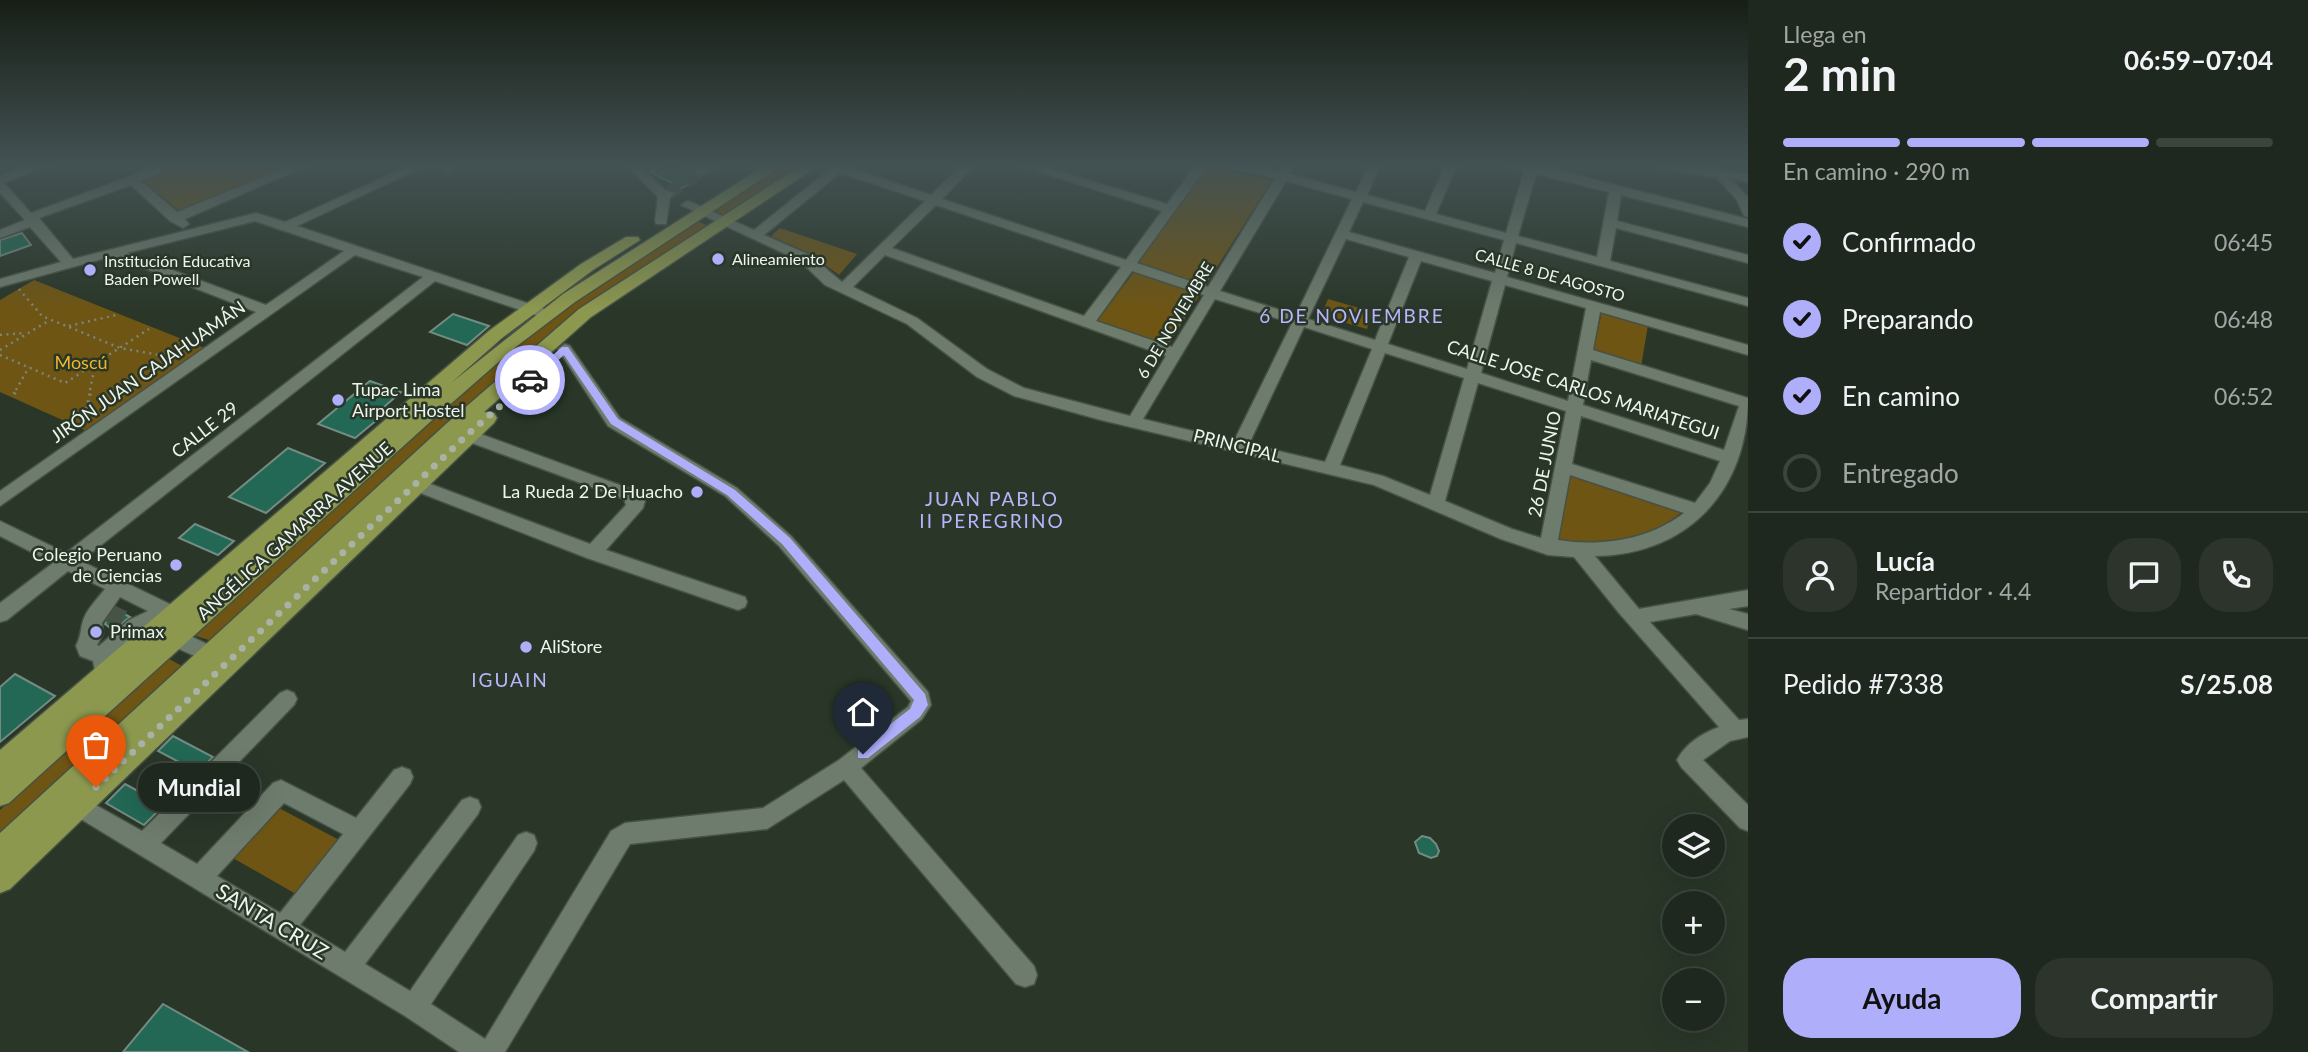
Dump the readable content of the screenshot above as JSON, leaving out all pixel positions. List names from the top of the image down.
{
  "streets": {
    "main road": ["ANGÉLICA GAMARRA AVENUE"],
    "street": [
      "CALLE 8 DE AGOSTO",
      "6 DE NOVIEMBRE",
      "JIRÓN JUAN CAJAHUAMÁN",
      "CALLE JOSE CARLOS MARIATEGUI",
      "CALLE 29",
      "PRINCIPAL",
      "26 DE JUNIO",
      "SANTA CRUZ"
    ]
  },
  "crossings": [
    ["CALLE 8 DE AGOSTO", "26 DE JUNIO"],
    ["6 DE NOVIEMBRE", "CALLE JOSE CARLOS MARIATEGUI"],
    ["6 DE NOVIEMBRE", "PRINCIPAL"],
    ["CALLE JOSE CARLOS MARIATEGUI", "PRINCIPAL"],
    ["CALLE JOSE CARLOS MARIATEGUI", "26 DE JUNIO"],
    ["PRINCIPAL", "26 DE JUNIO"],
    ["PRINCIPAL", "ANGÉLICA GAMARRA AVENUE"],
    ["ANGÉLICA GAMARRA AVENUE", "SANTA CRUZ"]
  ],
  "districts": ["6 DE NOVIEMBRE", "JUAN PABLO II PEREGRINO", "IGUAIN"],
  "parks": ["Moscú"],
  "places": [
    "Alineamiento",
    "Institución Educativa Baden Powell",
    "Tupac Lima Airport Hostel",
    "La Rueda 2 De Huacho",
    "Colegio Peruano de Ciencias",
    "Primax",
    "AliStore",
    "Mundial"
  ],
  "page": {
    "heading": ["2 min", "Llega en", "06:59–07:04"],
    "panel": [
      "Lucía",
      "Repartidor · 4.4",
      "Pedido #7338",
      "S/25.08"
    ],
    "bar": "En camino · 290 m",
    "list": [
      ["Confirmado", "06:45"],
      ["Preparando", "06:48"],
      ["En camino", "06:52"],
      "Entregado"
    ],
    "bubble": "Mundial",
    "map_buttons": ["+", "−"],
    "buttons": ["Ayuda", "Compartir"]
  }
}
